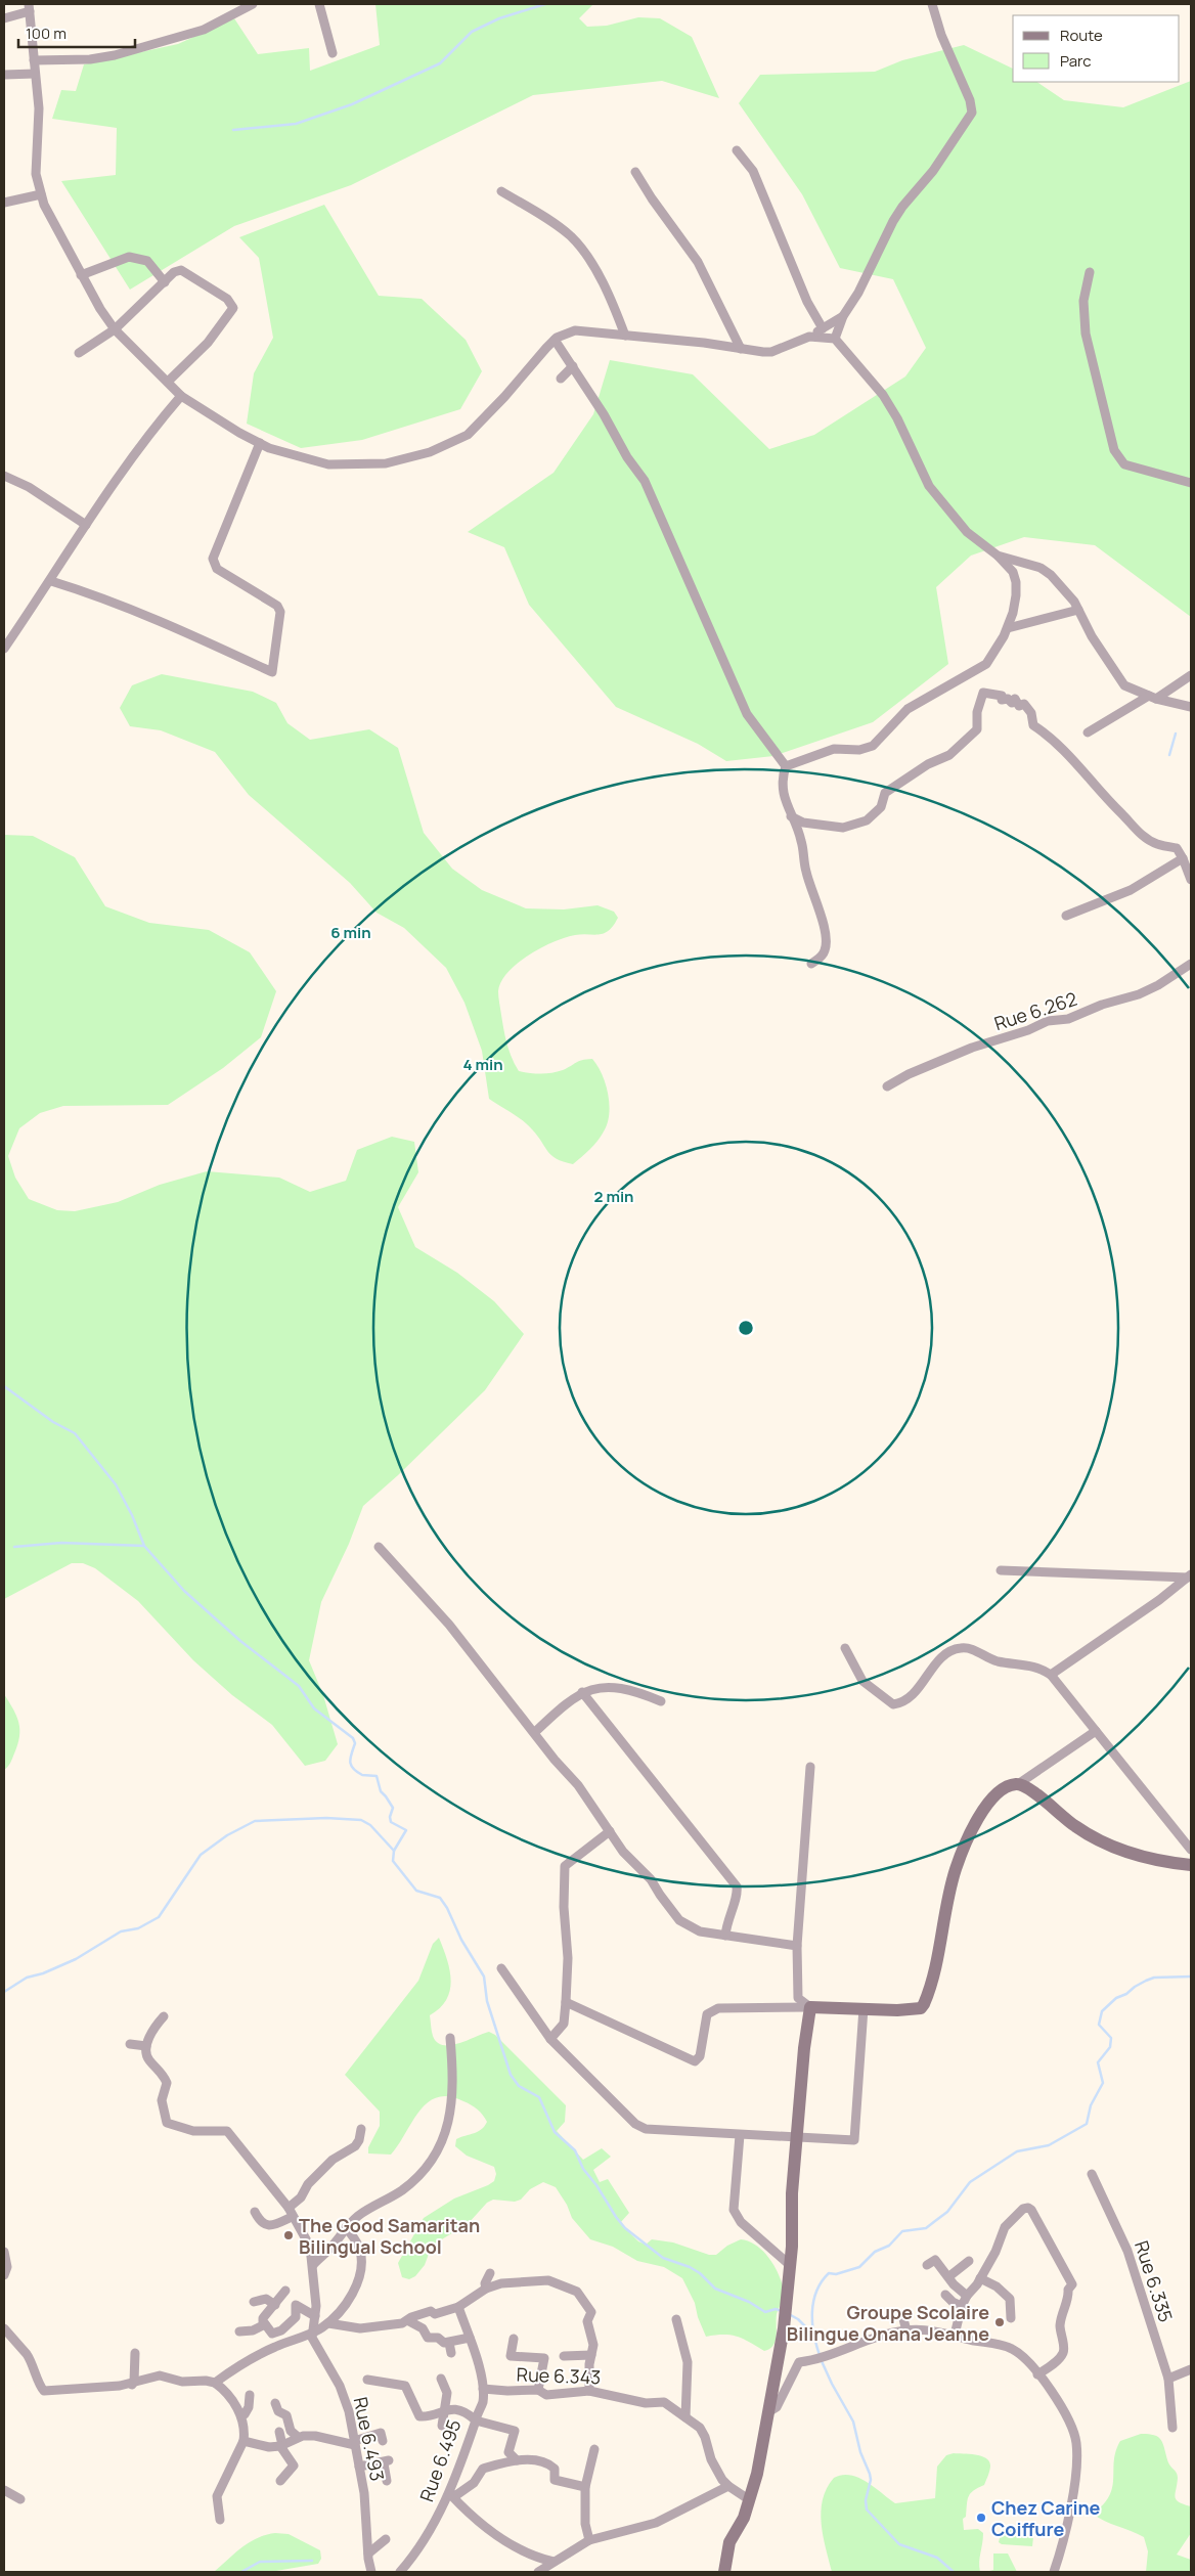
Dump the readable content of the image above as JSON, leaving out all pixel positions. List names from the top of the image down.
{
  "streets": {
    "street": [
      "Rue 6.262",
      "Rue 6.335",
      "Rue 6.343",
      "Rue 6.493",
      "Rue 6.495"
    ]
  },
  "places": ["The Good Samaritan Bilingual School", "Groupe Scolaire Bilingue Onana Jeanne", "Chez Carine Coiffure"],
  "legend": ["Route", "Parc"],
  "scale_bar": "100 m",
  "rings": ["6 min", "4 min", "2 min"]
}
